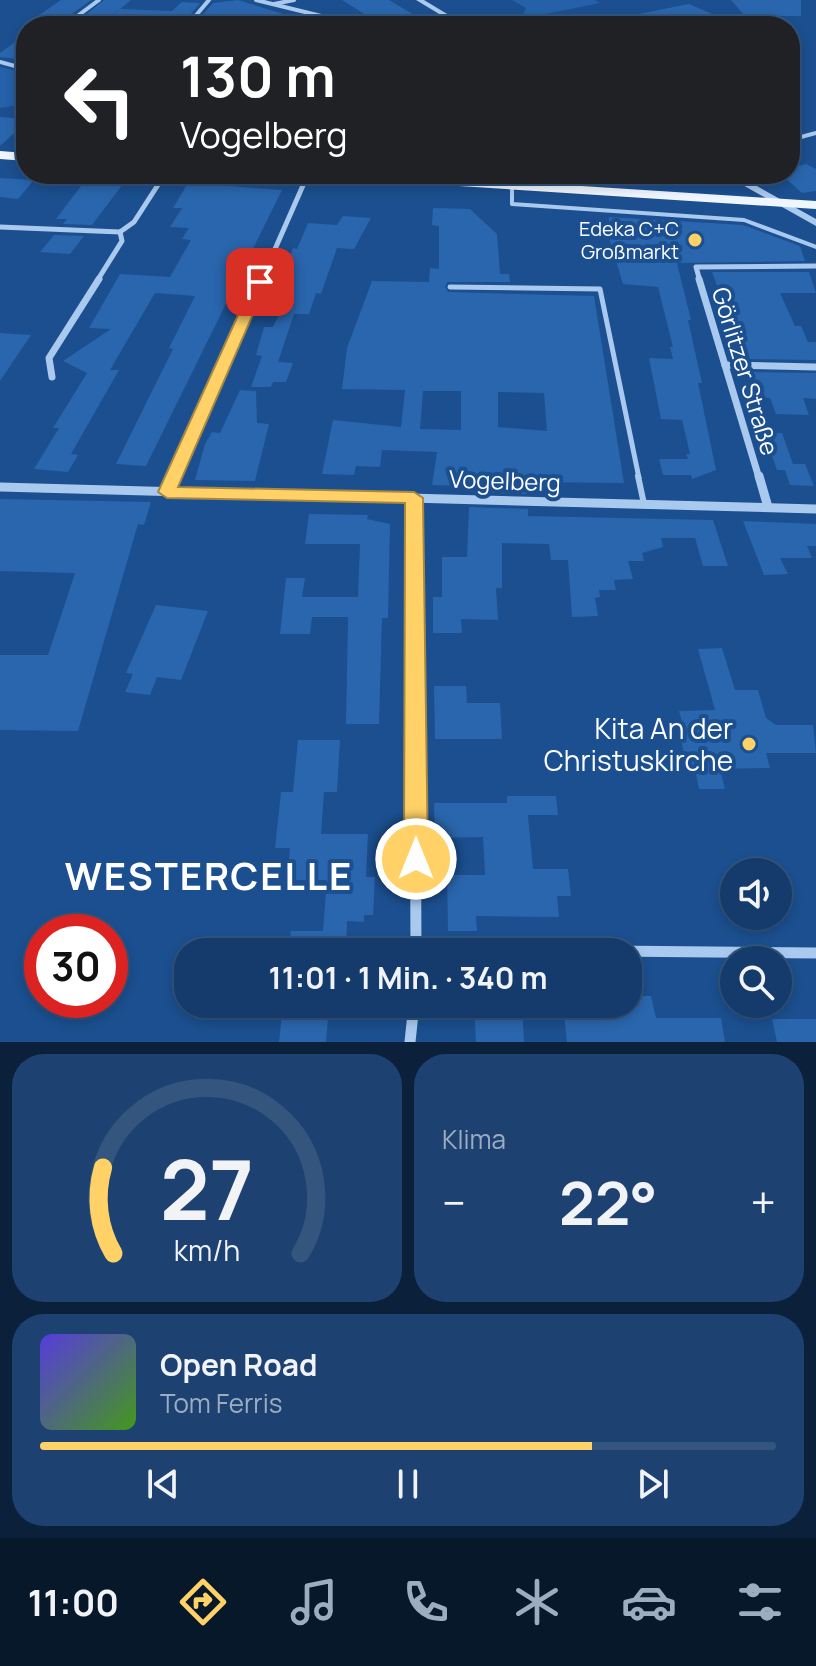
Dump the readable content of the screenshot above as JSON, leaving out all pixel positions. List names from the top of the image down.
{
  "streets": {
    "street": ["Görlitzer Straße", "Vogelberg"]
  },
  "crossings": [
    ["Görlitzer Straße", "Vogelberg"]
  ],
  "districts": ["WESTERCELLE"],
  "places": ["Edeka C+C Großmarkt", "Kita An der Christuskirche"],
  "page": {
    "turn": ["130 m", "Vogelberg"],
    "limit": "30",
    "trip": "11:01 · 1 Min. · 340 m",
    "tile": "Klima",
    "heat": ["−", "22°", "+"],
    "song": ["Open Road", "Tom Ferris"],
    "tabs": "11:00",
    "gauge": ["27", "km/h"]
  }
}
